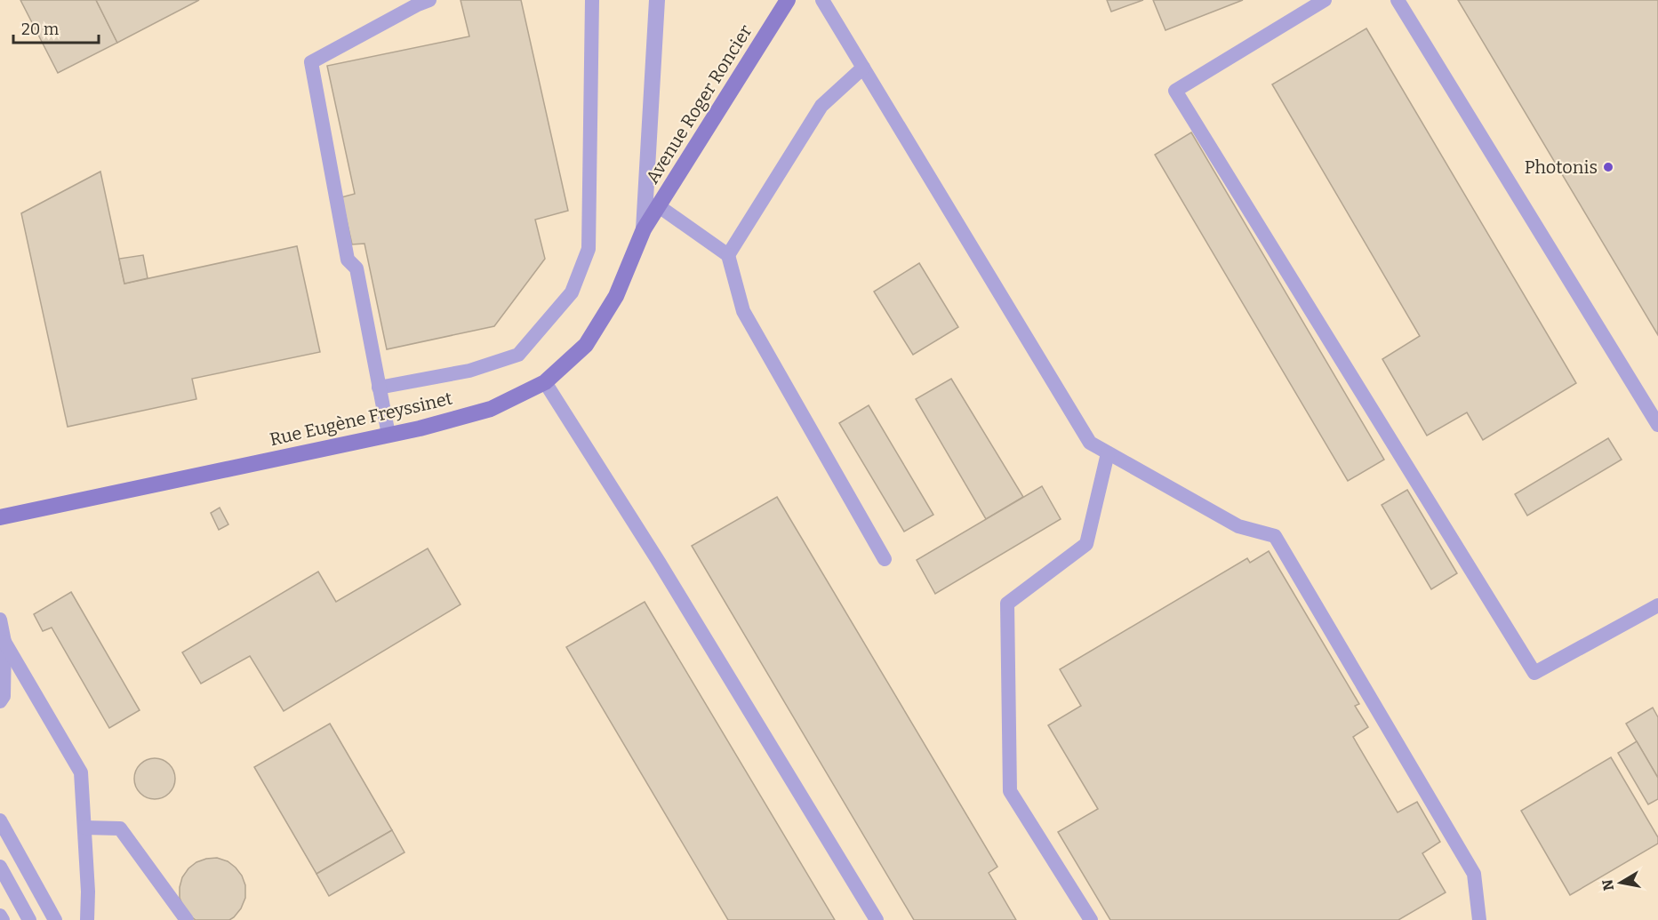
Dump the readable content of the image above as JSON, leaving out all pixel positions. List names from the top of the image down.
{
  "streets": {
    "street": ["Avenue Roger Roncier", "Rue Eugène Freyssinet"]
  },
  "crossings": [
    ["Avenue Roger Roncier", "Rue Eugène Freyssinet"]
  ],
  "places": ["Photonis"],
  "scale_bar": "20 m",
  "north": "left"
}
